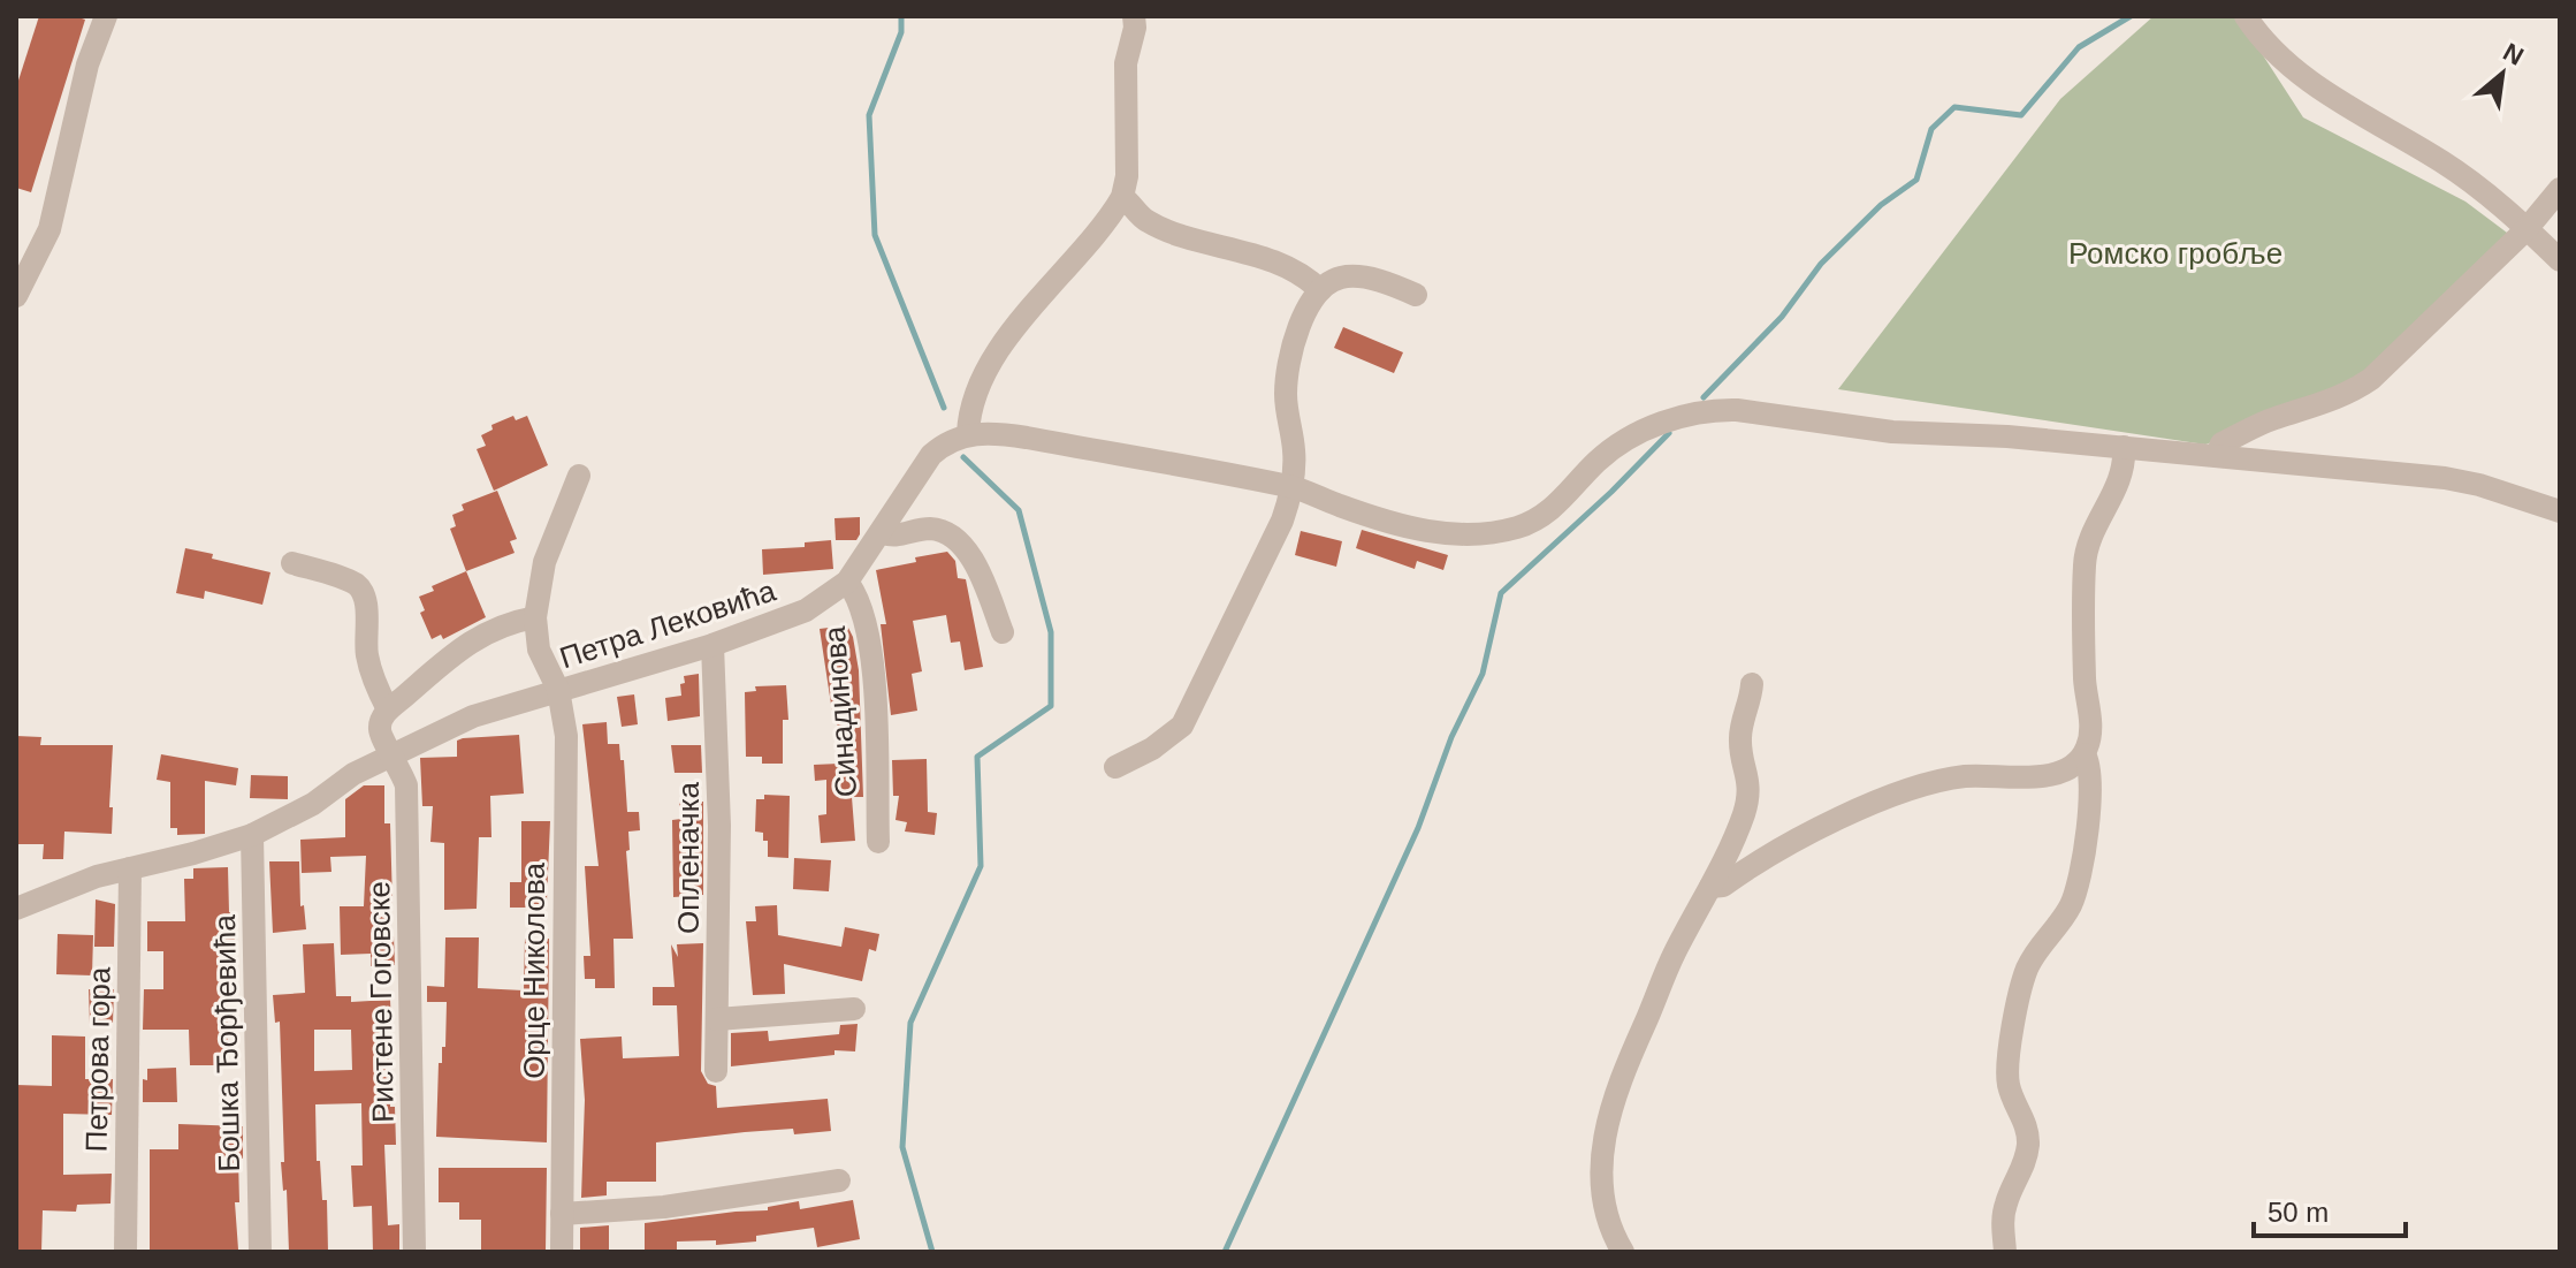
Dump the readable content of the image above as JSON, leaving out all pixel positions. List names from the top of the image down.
{
  "streets": {
    "street": [
      "Петра Лековића",
      "Синадинова",
      "Опленачка",
      "Орце Николова",
      "Ристене Гоговске",
      "Бошка Ђорђевића",
      "Петрова гора"
    ]
  },
  "crossings": [
    ["Петра Лековића", "Синадинова"],
    ["Петра Лековића", "Опленачка"],
    ["Петра Лековића", "Орце Николова"],
    ["Петра Лековића", "Ристене Гоговске"],
    ["Петра Лековића", "Бошка Ђорђевића"],
    ["Петра Лековића", "Петрова гора"]
  ],
  "parks": ["Ромско гробље"],
  "scale_bar": "50 m",
  "north": "top right"
}
